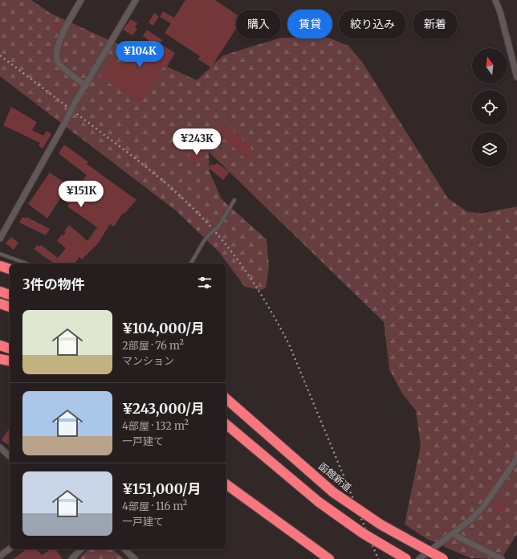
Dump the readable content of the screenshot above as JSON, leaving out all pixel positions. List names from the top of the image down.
{
  "streets": {
    "highway": ["函館新道"]
  },
  "north": "top",
  "page": {
    "chip": [
      "購入",
      "賃貸",
      "絞り込み",
      "新着"
    ],
    "price": ["¥104K", "¥243K", "¥151K"],
    "heading": "3件の物件",
    "list": [
      {
        "name": "¥104,000/月",
        "note": "2部屋 · 76 m² · マンション"
      },
      {
        "name": "¥243,000/月",
        "note": "4部屋 · 132 m² · 一戸建て"
      },
      {
        "name": "¥151,000/月",
        "note": "4部屋 · 116 m² · 一戸建て"
      }
    ]
  }
}
